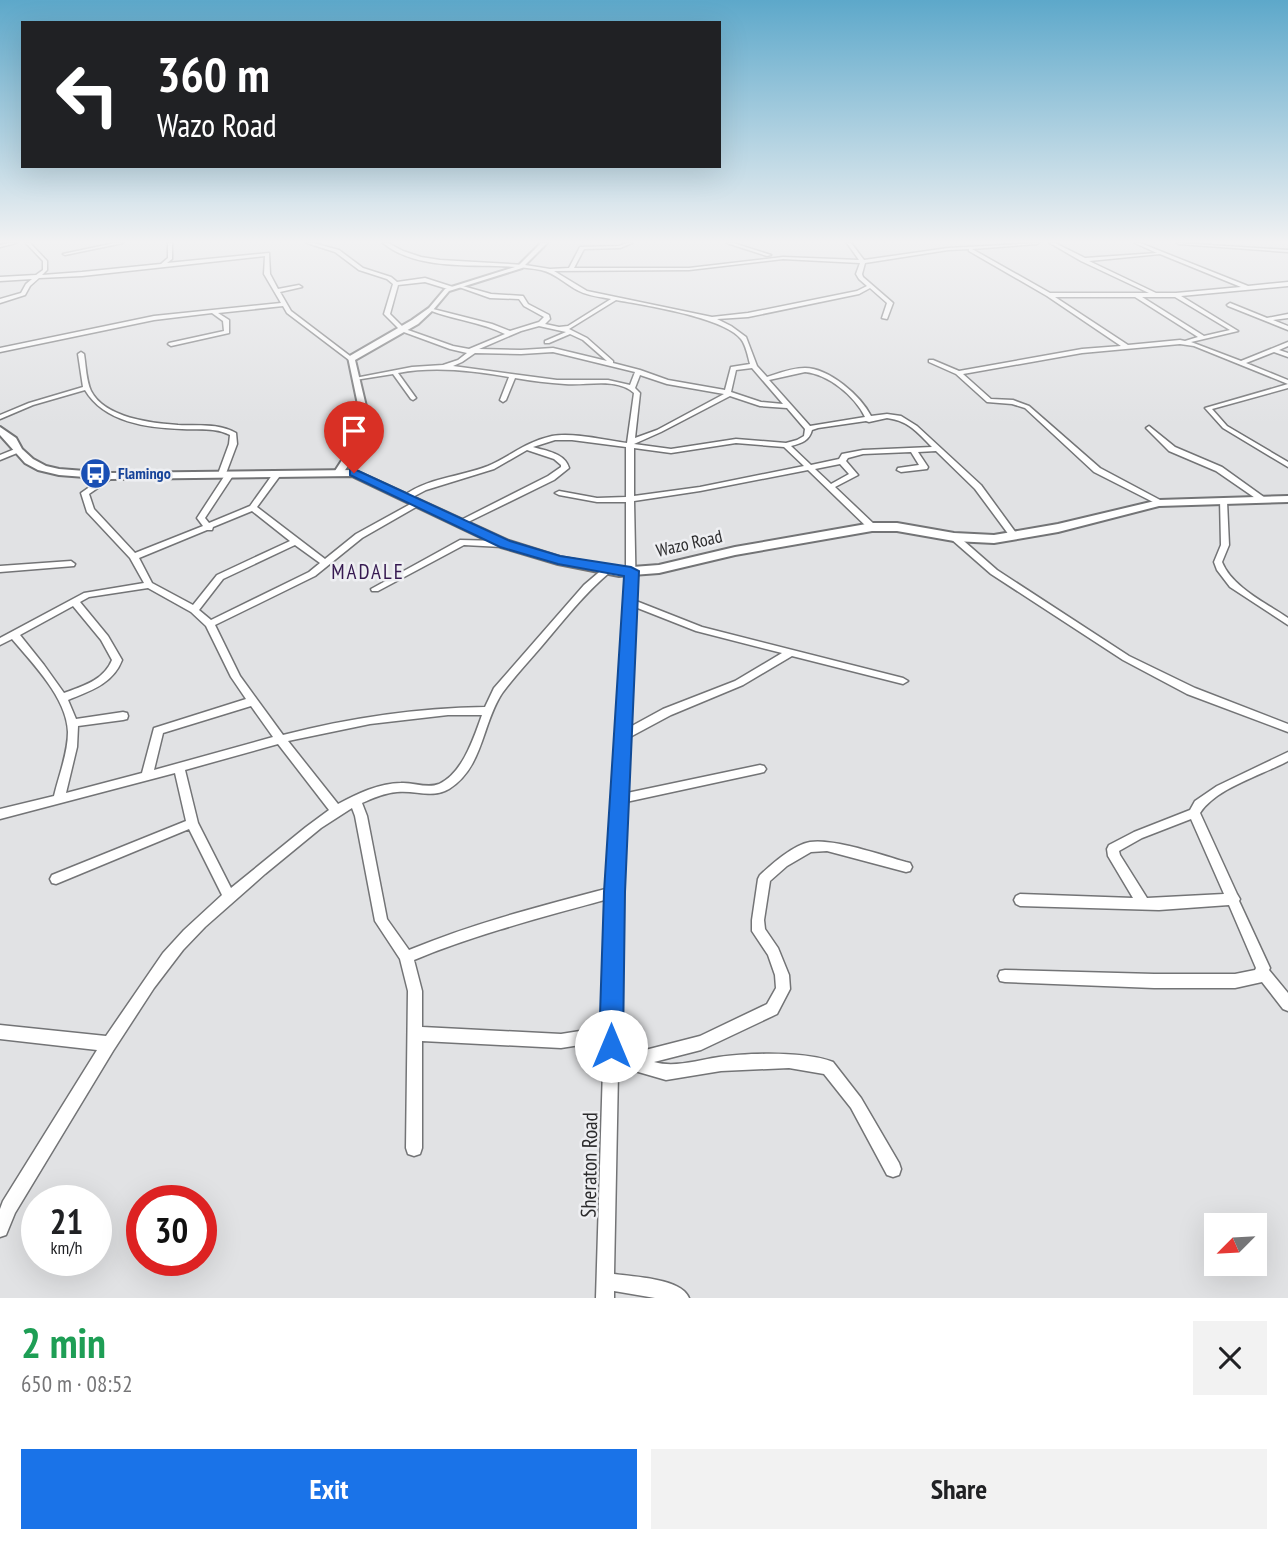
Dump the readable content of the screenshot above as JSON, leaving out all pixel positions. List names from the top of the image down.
{
  "streets": {
    "main road": ["Wazo Road"],
    "street": ["Sheraton Road"]
  },
  "crossings": [
    ["Wazo Road", "Sheraton Road"]
  ],
  "districts": ["MADALE"],
  "places": {
    "bus stop": ["Flamingo"]
  },
  "north": "bottom left",
  "page": {
    "turn": ["360 m", "Wazo Road"],
    "speed": "21 km/h",
    "limit": "30",
    "heading": ["2 min", "650 m · 08:52"],
    "buttons": ["Exit", "Share"]
  }
}
